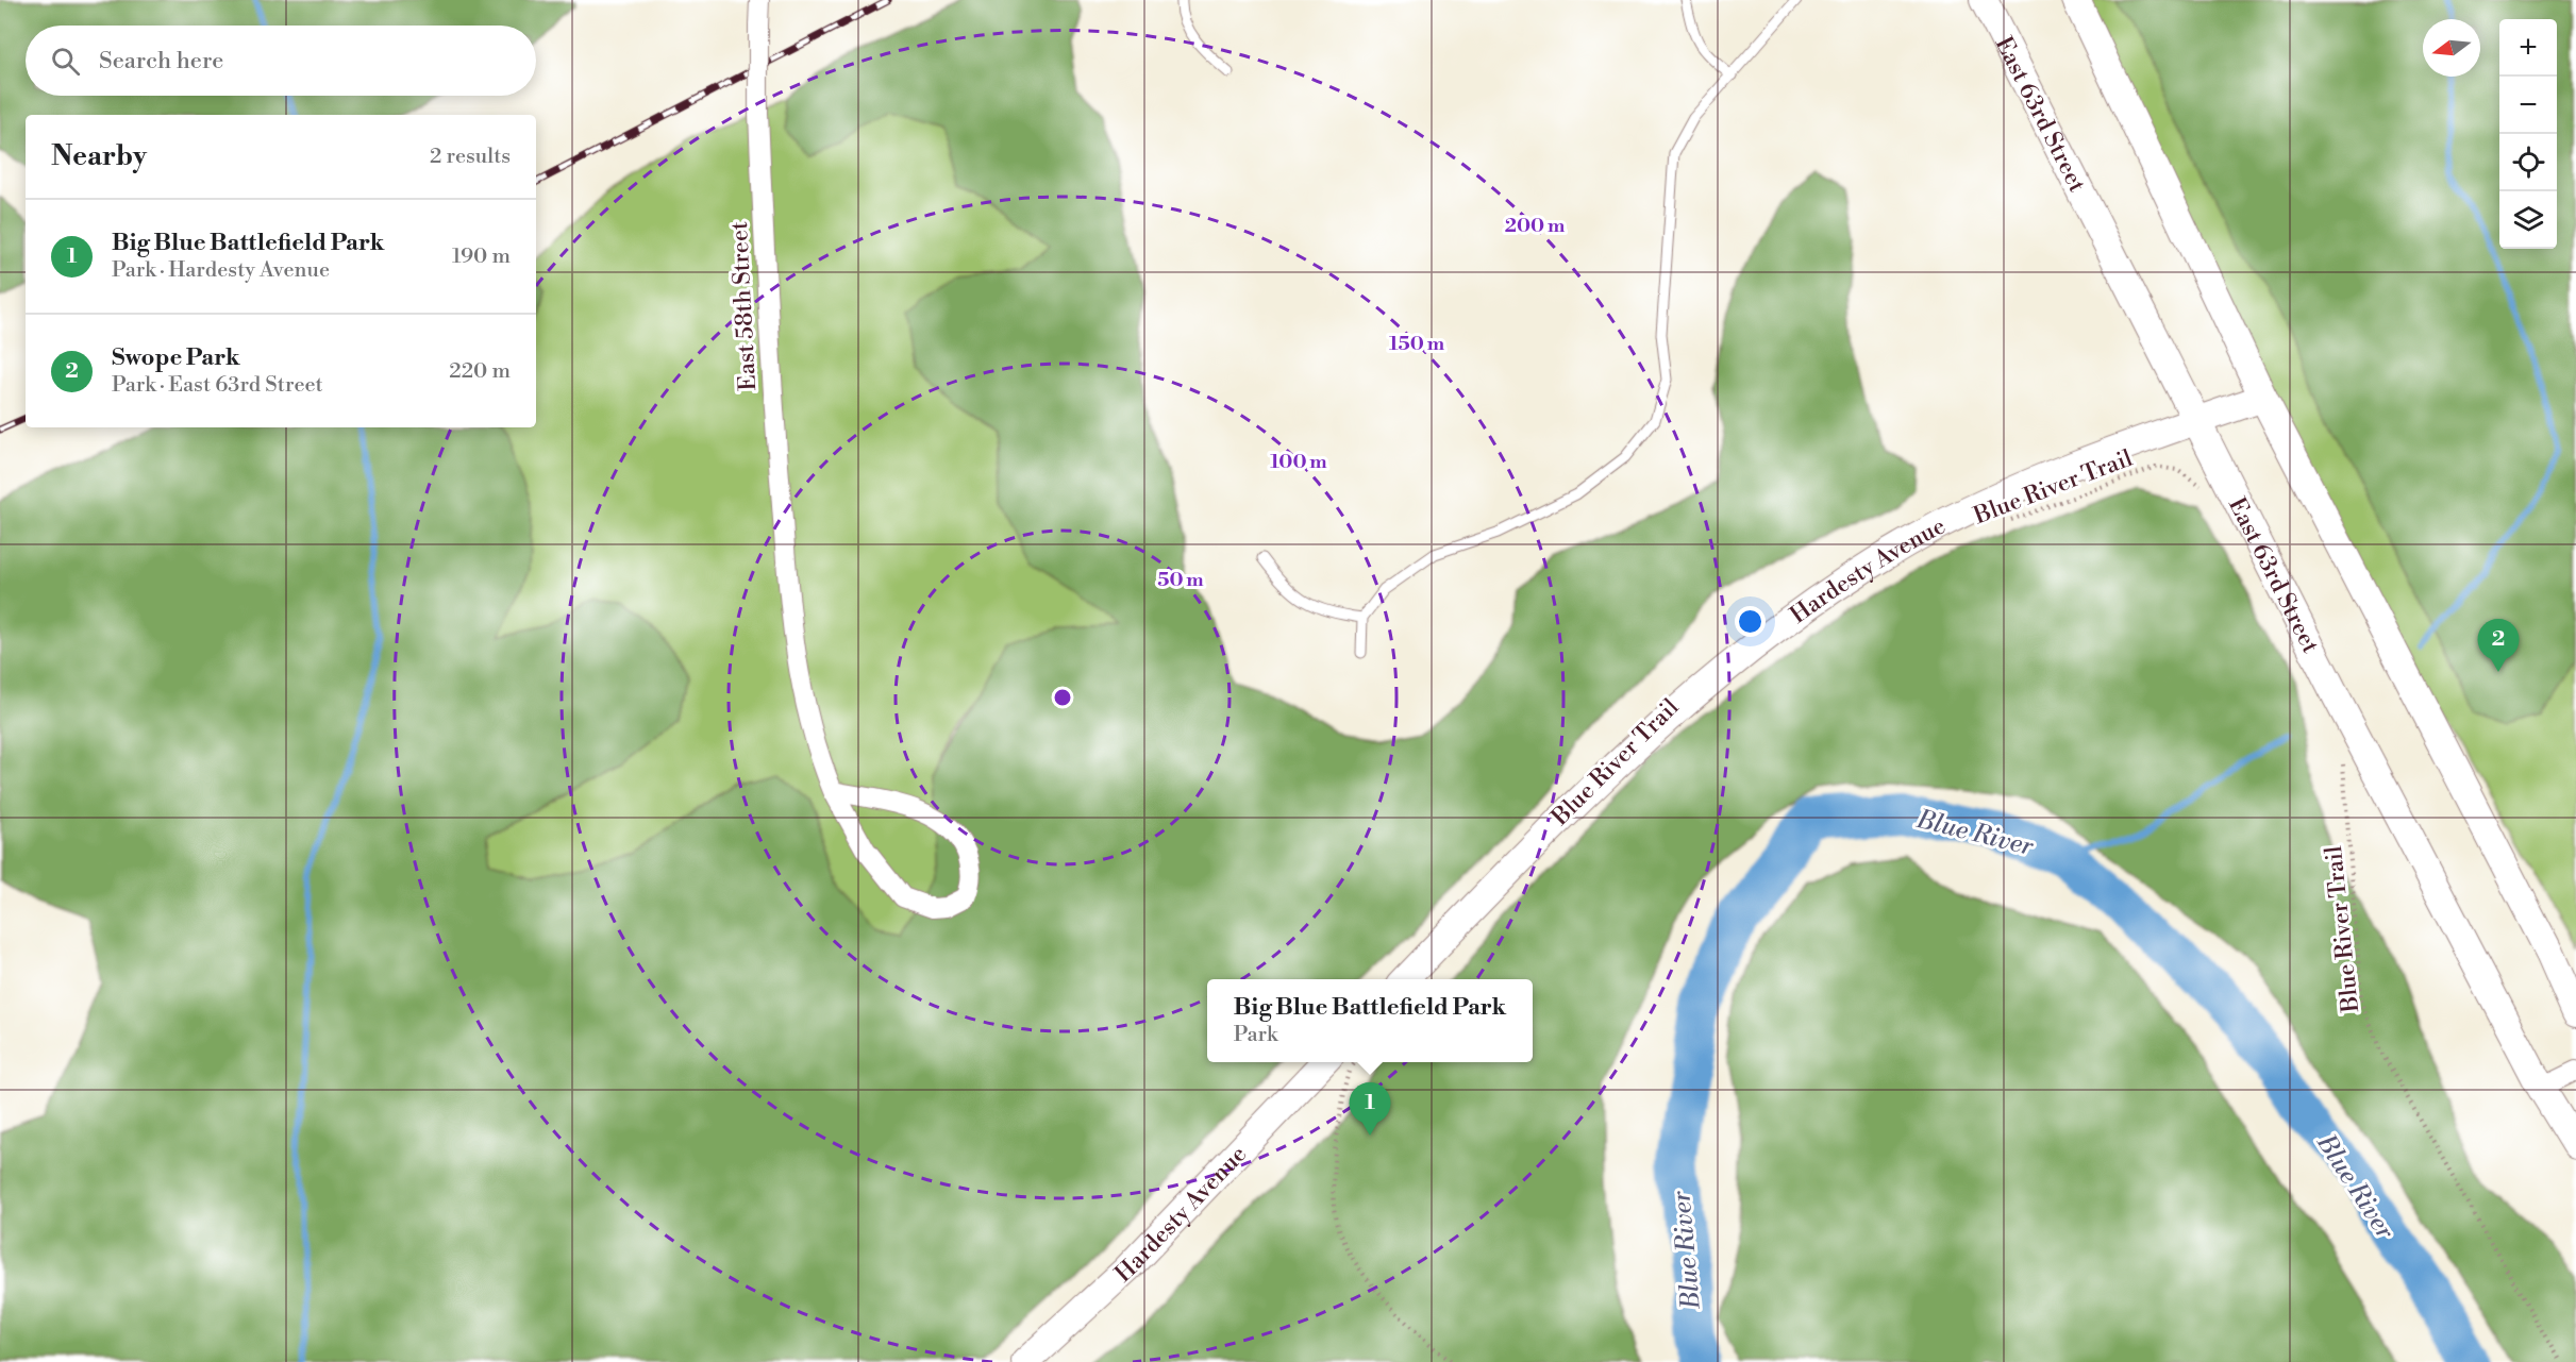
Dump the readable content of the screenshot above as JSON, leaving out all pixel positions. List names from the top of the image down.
{
  "streets": {
    "main road": ["East 63rd Street", "Hardesty Avenue"],
    "street": ["East 58th Street"],
    "path": ["Blue River Trail"]
  },
  "crossings": [
    ["East 63rd Street", "Hardesty Avenue"]
  ],
  "water": ["Blue River"],
  "north": "left",
  "page": {
    "map_buttons": ["+", "−"],
    "search": "Search here",
    "heading": ["Nearby", "2 results"],
    "list": [
      {
        "mark": "1",
        "name": "Big Blue Battlefield Park",
        "note": "Park · Hardesty Avenue",
        "value": "190 m"
      },
      {
        "mark": "2",
        "name": "Swope Park",
        "note": "Park · East 63rd Street",
        "value": "220 m"
      }
    ],
    "pins": ["2", "1"],
    "popup": ["Big Blue Battlefield Park", "Park"]
  },
  "rings": [
    "200 m",
    "150 m",
    "100 m",
    "50 m"
  ]
}
